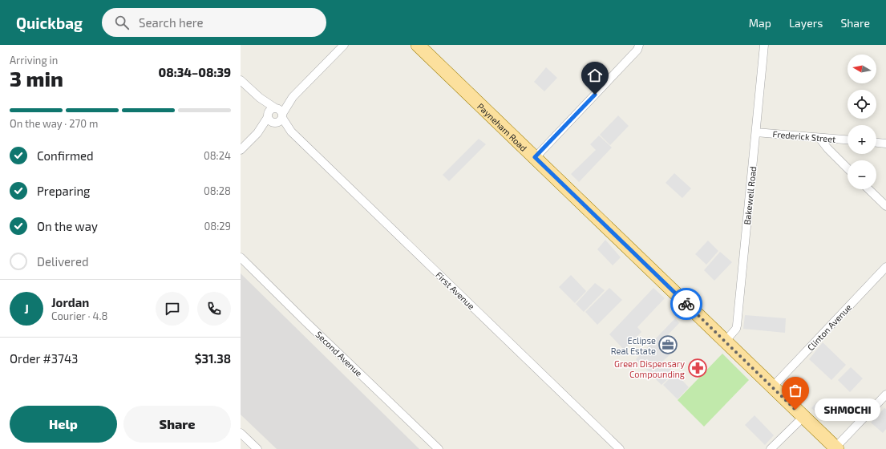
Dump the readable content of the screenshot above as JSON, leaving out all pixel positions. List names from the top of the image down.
{
  "streets": {
    "main road": ["Payneham Road"],
    "street": [
      "Frederick Street",
      "Bakewell Road",
      "First Avenue",
      "Clinton Avenue",
      "Second Avenue"
    ]
  },
  "crossings": [
    ["Payneham Road", "Bakewell Road"],
    ["Payneham Road", "Clinton Avenue"],
    ["Frederick Street", "Bakewell Road"]
  ],
  "places": {
    "office": ["Eclipse Real Estate"],
    "pharmacy": ["Green Dispensary Compounding"],
    "other": ["SHMOCHI"]
  },
  "north": "left",
  "page": {
    "header": "Quickbag",
    "search": "Search here",
    "nav": ["Map", "Layers", "Share"],
    "heading": ["3 min", "Arriving in", "08:34–08:39"],
    "panel": [
      "Jordan",
      "Courier · 4.8",
      "Order #3743",
      "$31.38"
    ],
    "map_buttons": ["+", "−"],
    "bar": "On the way · 270 m",
    "list": [
      ["Confirmed", "08:24"],
      ["Preparing", "08:28"],
      ["On the way", "08:29"],
      "Delivered"
    ],
    "round": "J",
    "bubble": "SHMOCHI",
    "buttons": ["Help", "Share"]
  }
}
